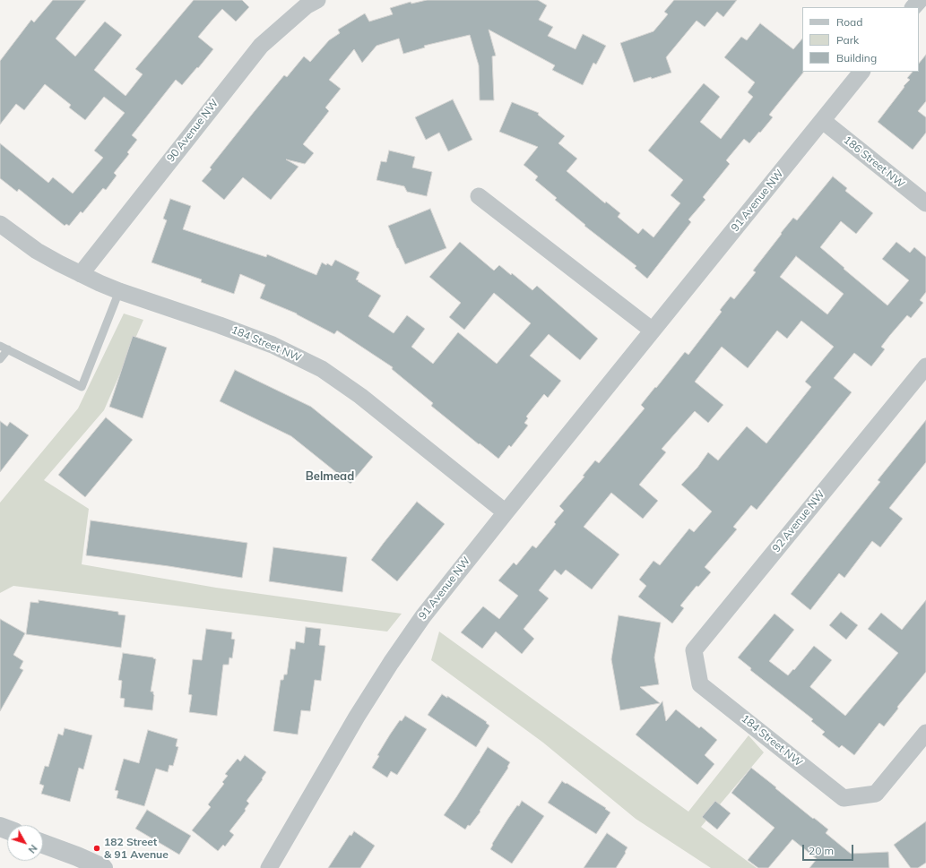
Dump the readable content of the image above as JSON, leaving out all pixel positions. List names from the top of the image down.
{
  "streets": {
    "street": [
      "90 Avenue NW",
      "186 Street NW",
      "91 Avenue NW",
      "184 Street NW",
      "92 Avenue NW"
    ]
  },
  "crossings": [
    ["90 Avenue NW", "184 Street NW"],
    ["186 Street NW", "91 Avenue NW"],
    ["91 Avenue NW", "184 Street NW"],
    ["184 Street NW", "92 Avenue NW"]
  ],
  "districts": ["Belmead"],
  "places": ["182 Street & 91 Avenue"],
  "legend": ["Road", "Park", "Building"],
  "scale_bar": "20 m",
  "north": "bottom right"
}
